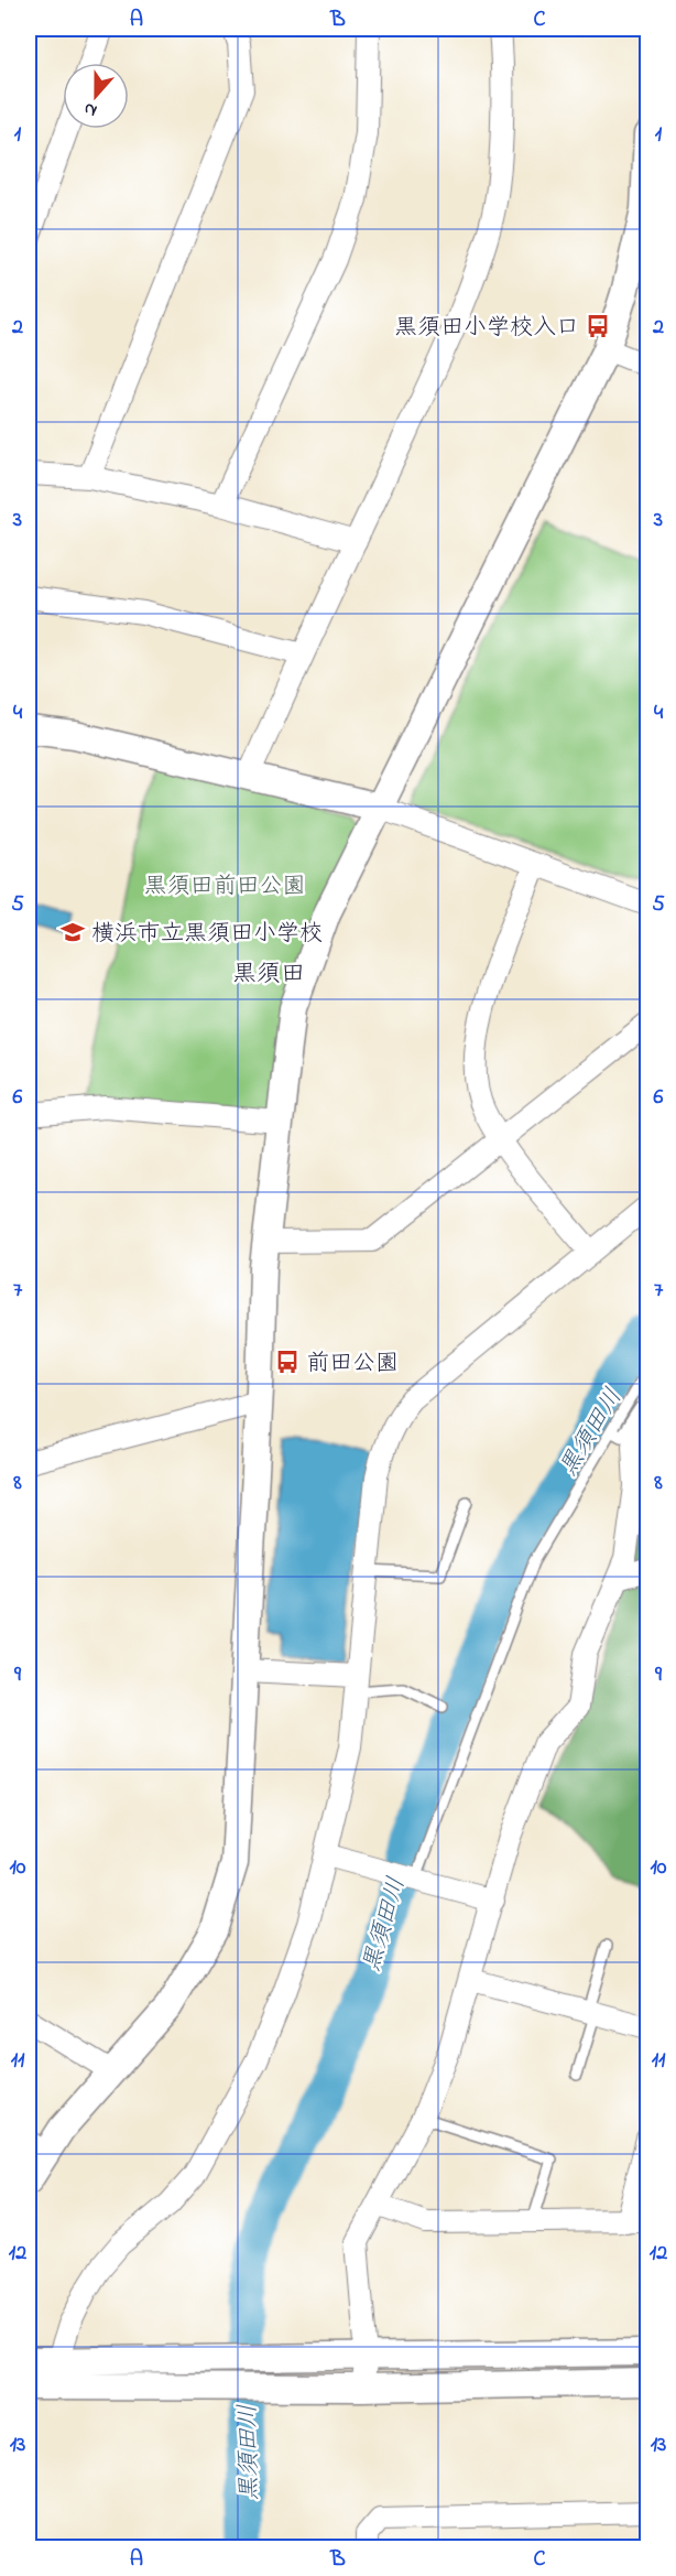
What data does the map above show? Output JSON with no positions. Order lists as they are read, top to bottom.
{
  "districts": ["黒須田"],
  "water": ["黒須田川"],
  "parks": ["黒須田前田公園"],
  "places": {
    "bus stop": ["黒須田小学校入口", "前田公園"],
    "school or university": ["横浜市立黒須田小学校"]
  },
  "north": "bottom",
  "grid": {
    "columns": ["A", "B", "C"],
    "rows": [
      "1",
      "2",
      "3",
      "4",
      "5",
      "6",
      "7",
      "8",
      "9",
      "10",
      "11",
      "12",
      "13"
    ]
  }
}
